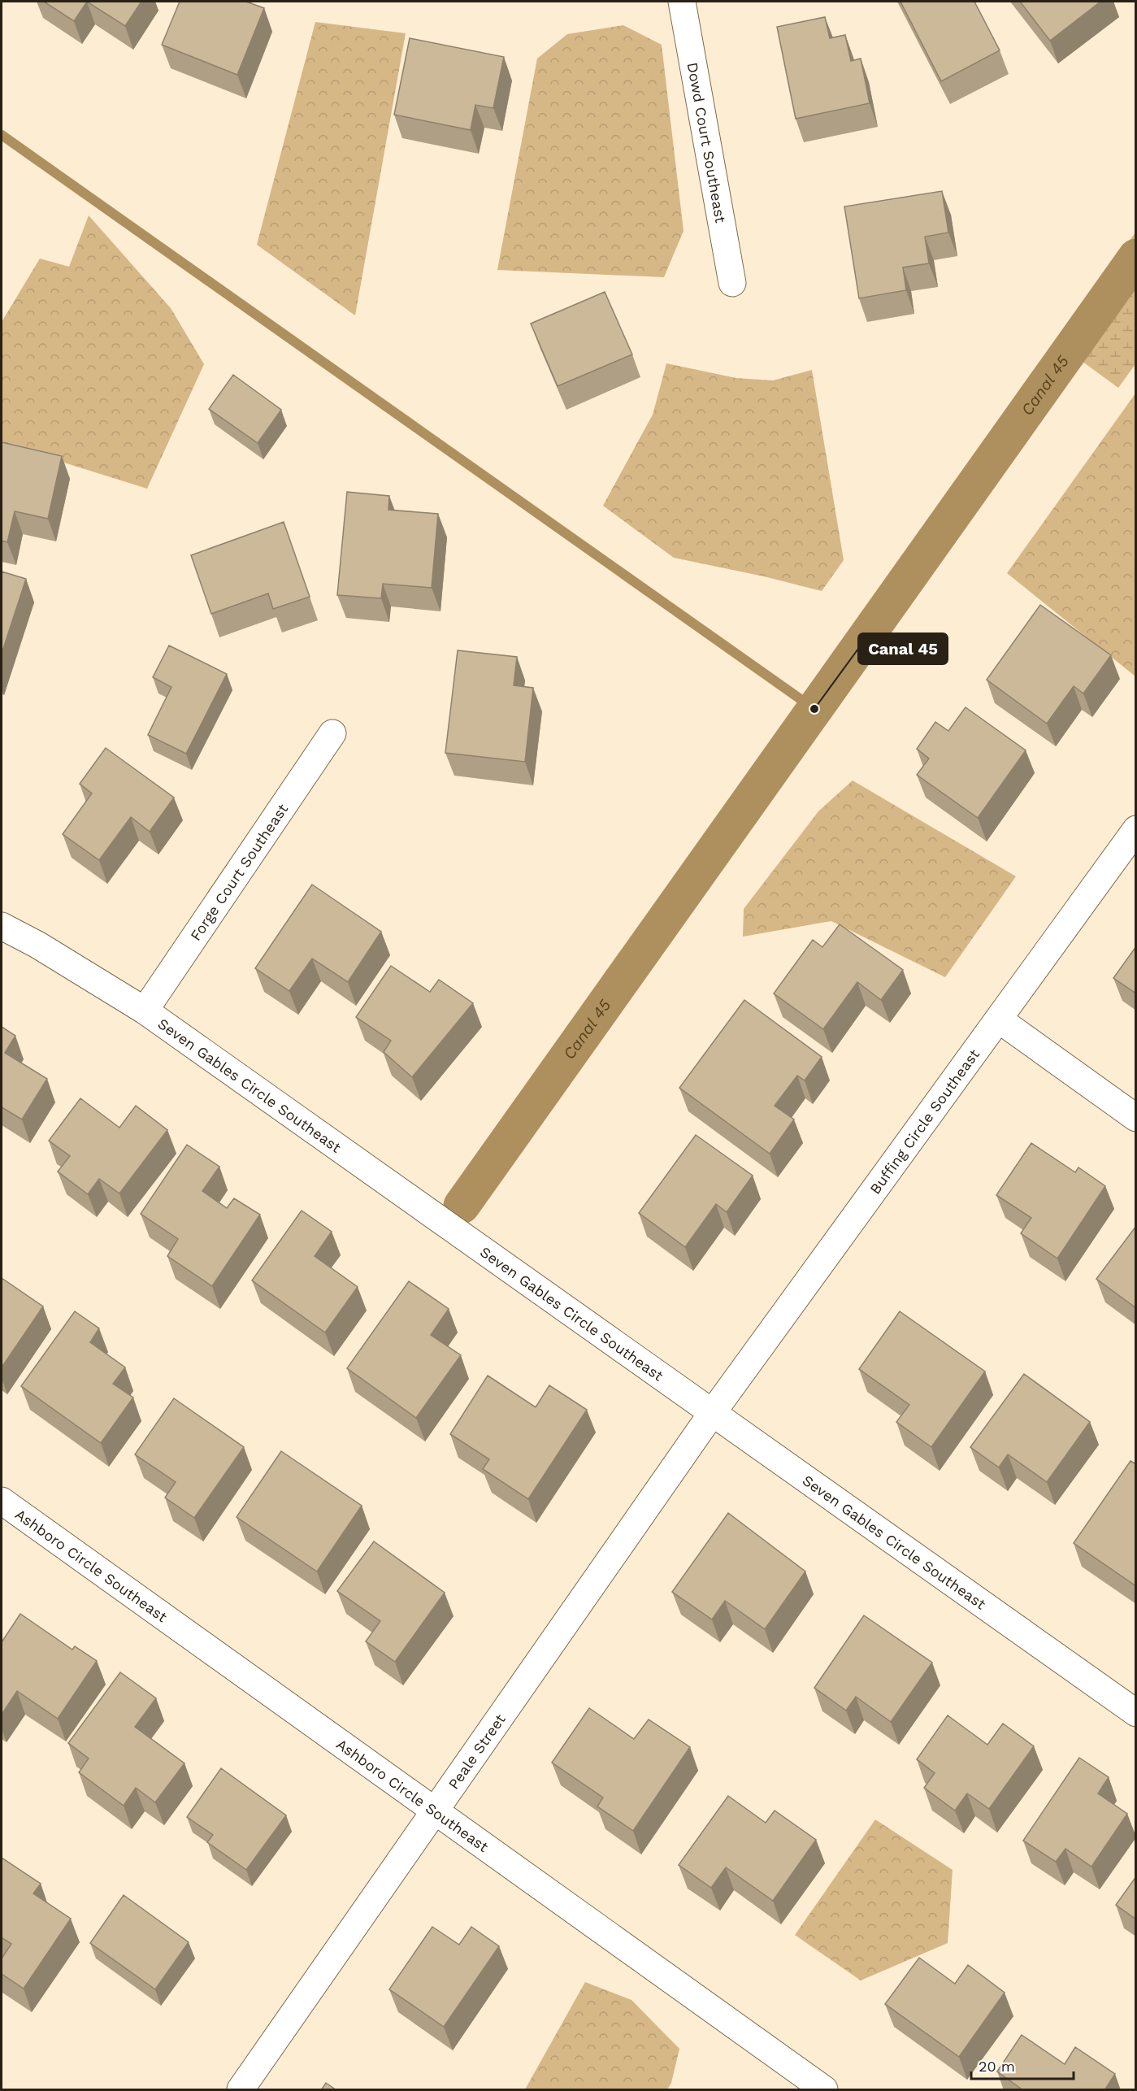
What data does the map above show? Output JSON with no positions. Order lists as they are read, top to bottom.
{
  "streets": {
    "street": [
      "Dowd Court Southeast",
      "Forge Court Southeast",
      "Seven Gables Circle Southeast",
      "Buffing Circle Southeast",
      "Ashboro Circle Southeast",
      "Peale Street"
    ]
  },
  "crossings": [
    ["Forge Court Southeast", "Seven Gables Circle Southeast"],
    ["Seven Gables Circle Southeast", "Buffing Circle Southeast"],
    ["Seven Gables Circle Southeast", "Peale Street"],
    ["Buffing Circle Southeast", "Peale Street"],
    ["Ashboro Circle Southeast", "Peale Street"]
  ],
  "water": ["Canal 45"],
  "places": ["Canal 45"],
  "scale_bar": "20 m"
}
